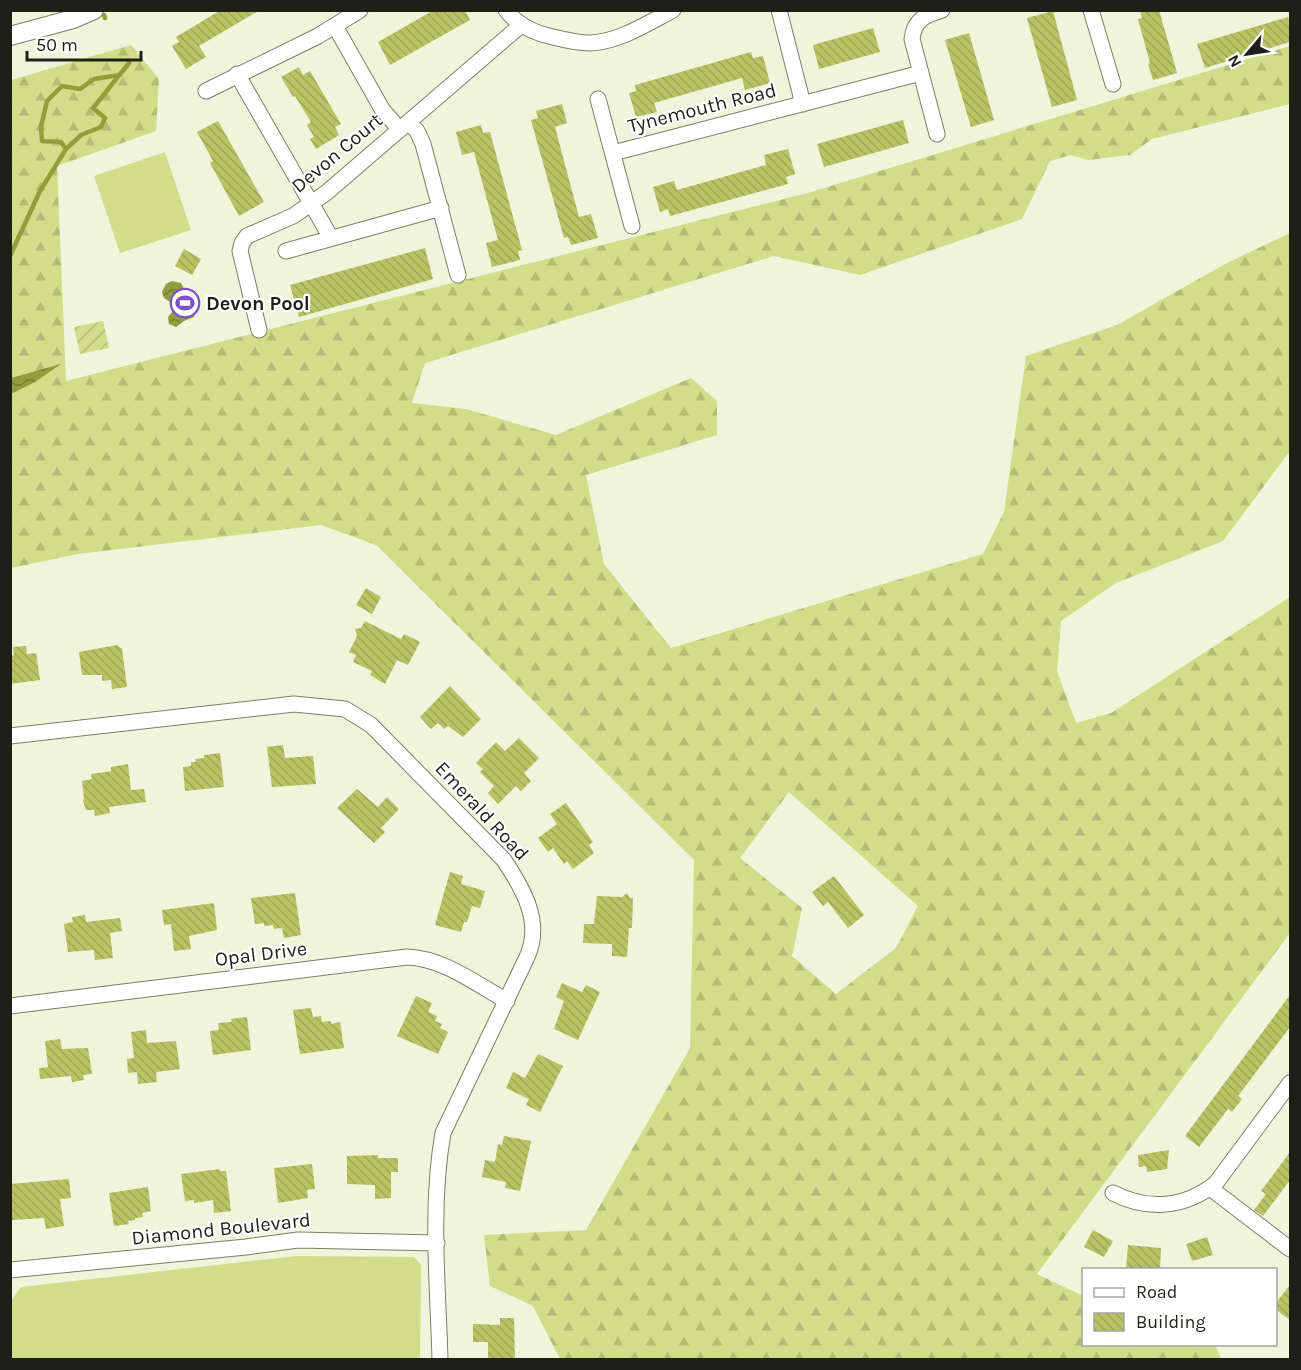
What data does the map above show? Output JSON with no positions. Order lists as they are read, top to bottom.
{
  "streets": {
    "street": [
      "Tynemouth Road",
      "Devon Court",
      "Emerald Road",
      "Opal Drive",
      "Diamond Boulevard"
    ]
  },
  "crossings": [
    ["Emerald Road", "Opal Drive"],
    ["Emerald Road", "Diamond Boulevard"]
  ],
  "places": {
    "sports": ["Devon Pool"]
  },
  "legend": ["Road", "Building"],
  "scale_bar": "50 m",
  "north": "bottom left"
}
